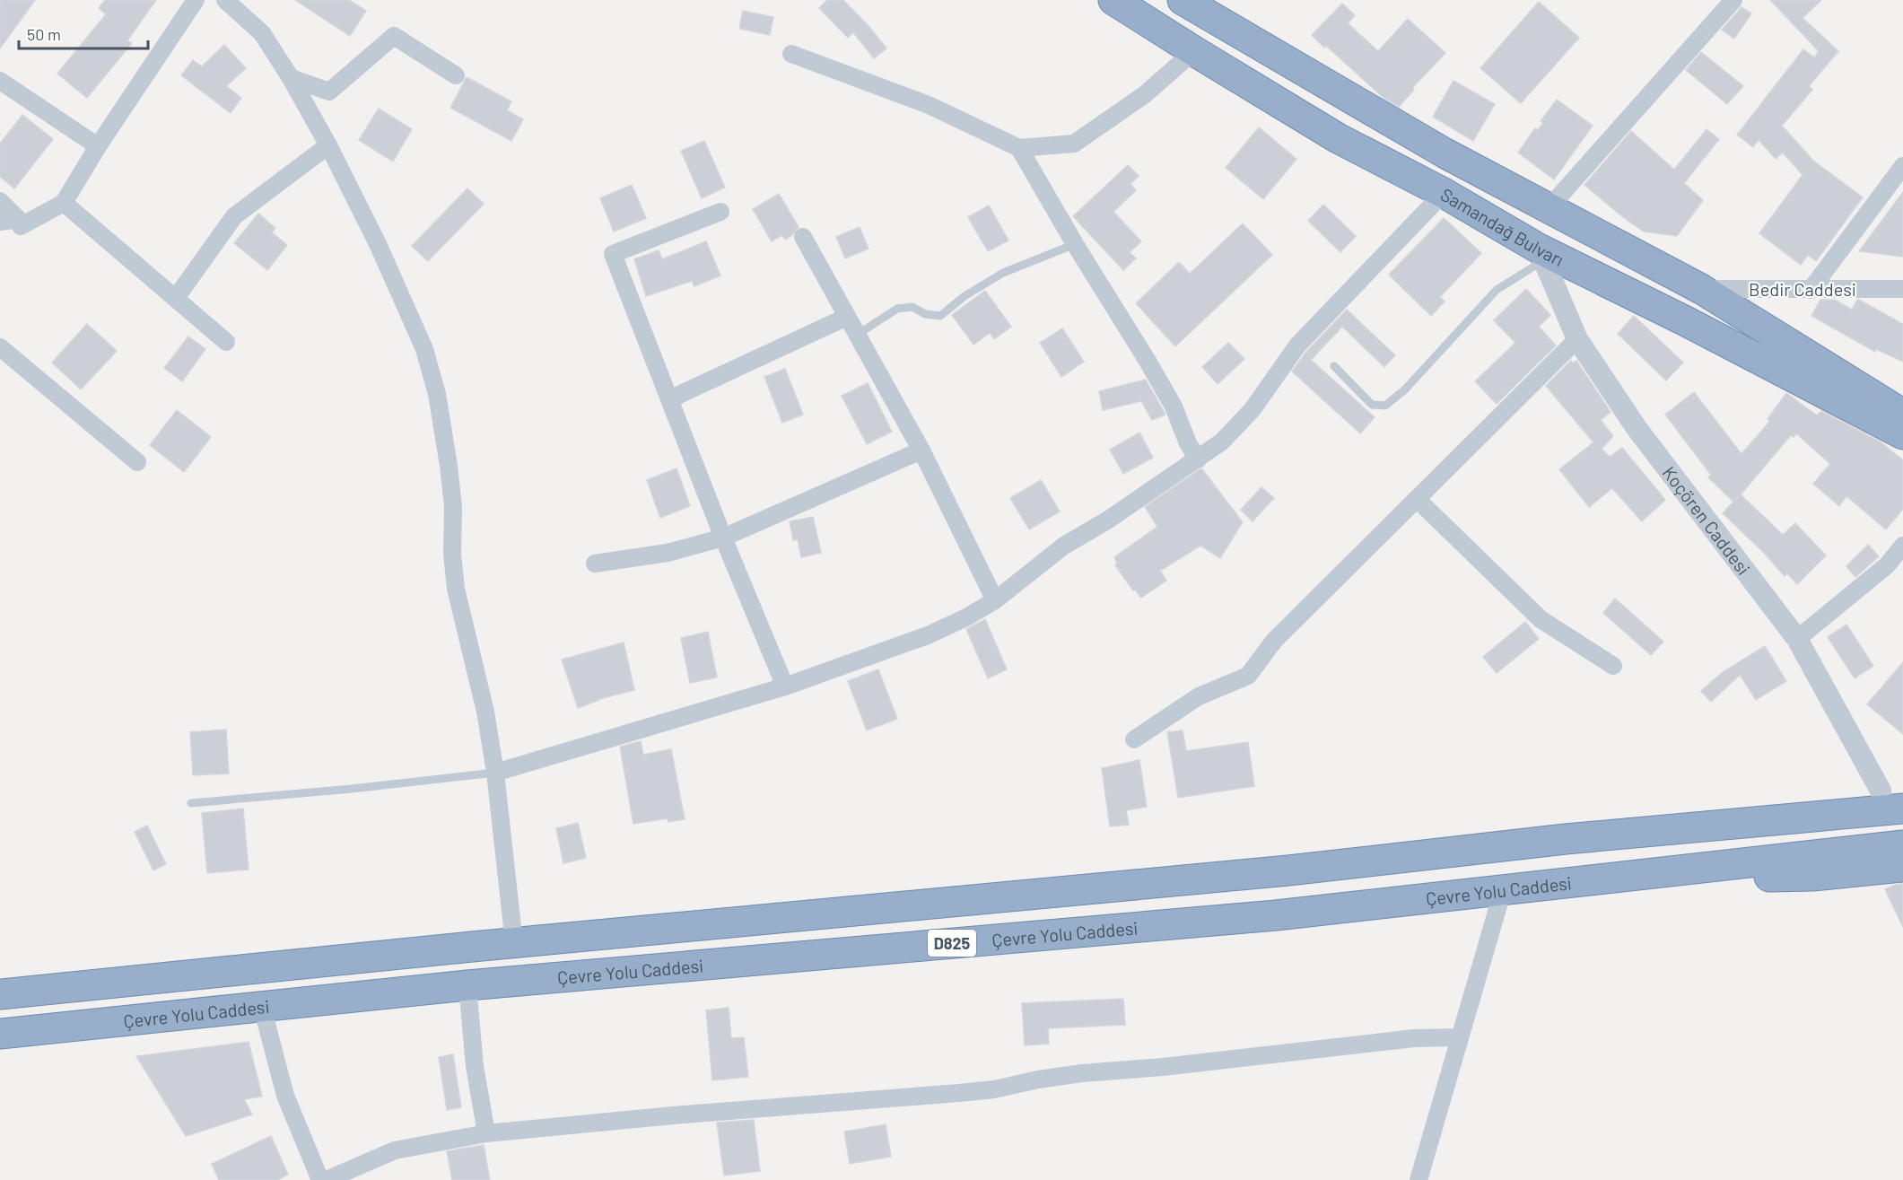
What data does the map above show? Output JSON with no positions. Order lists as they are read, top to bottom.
{
  "streets": {
    "highway": ["Samandağ Bulvarı", "Çevre Yolu Caddesi", "D825"],
    "street": ["Bedir Caddesi", "Koçören Caddesi"]
  },
  "crossings": [
    ["Samandağ Bulvarı", "Bedir Caddesi"],
    ["Samandağ Bulvarı", "Koçören Caddesi"],
    ["Koçören Caddesi", "D825"]
  ],
  "scale_bar": "50 m"
}
